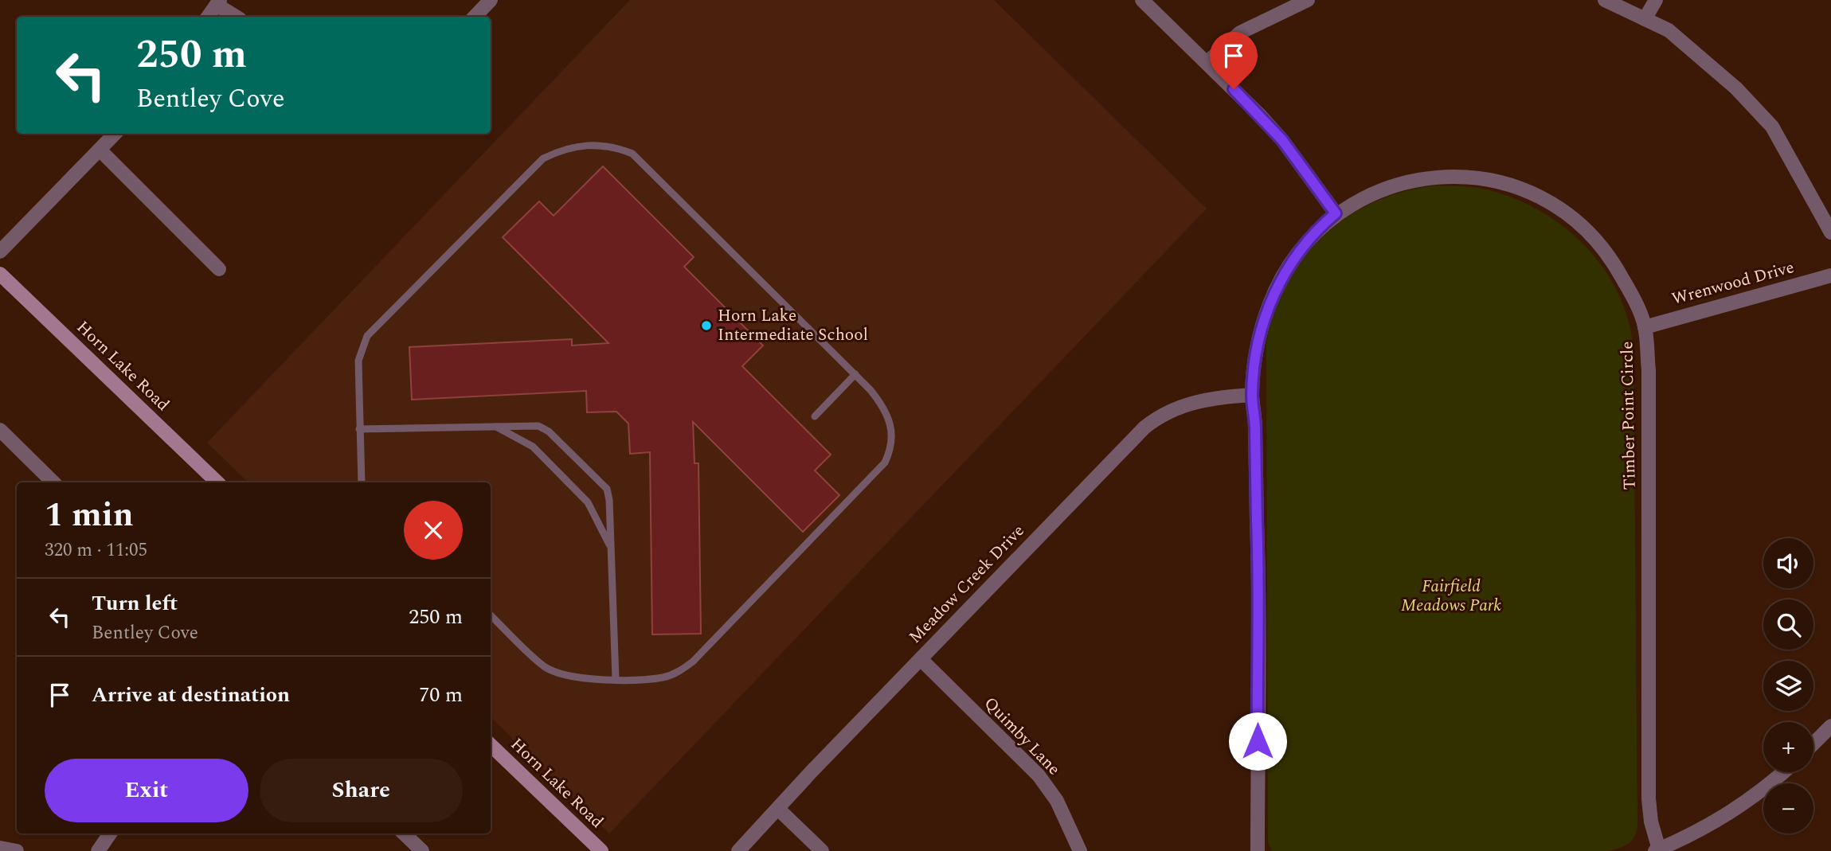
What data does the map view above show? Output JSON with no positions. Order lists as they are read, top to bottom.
{
  "streets": {
    "main road": ["Horn Lake Road"],
    "street": [
      "Wrenwood Drive",
      "Timber Point Circle",
      "Meadow Creek Drive",
      "Quimby Lane"
    ]
  },
  "crossings": [
    ["Wrenwood Drive", "Timber Point Circle"],
    ["Timber Point Circle", "Meadow Creek Drive"],
    ["Meadow Creek Drive", "Quimby Lane"]
  ],
  "parks": ["Fairfield Meadows Park"],
  "places": ["Horn Lake Intermediate School"],
  "page": {
    "turn": ["250 m", "Bentley Cove"],
    "heading": ["1 min", "320 m · 11:05"],
    "map_buttons": ["+", "−"],
    "list": [
      {
        "name": "Turn left",
        "note": "Bentley Cove",
        "value": "250 m"
      },
      {
        "name": "Arrive at destination",
        "value": "70 m"
      }
    ],
    "buttons": ["Exit", "Share"]
  }
}
